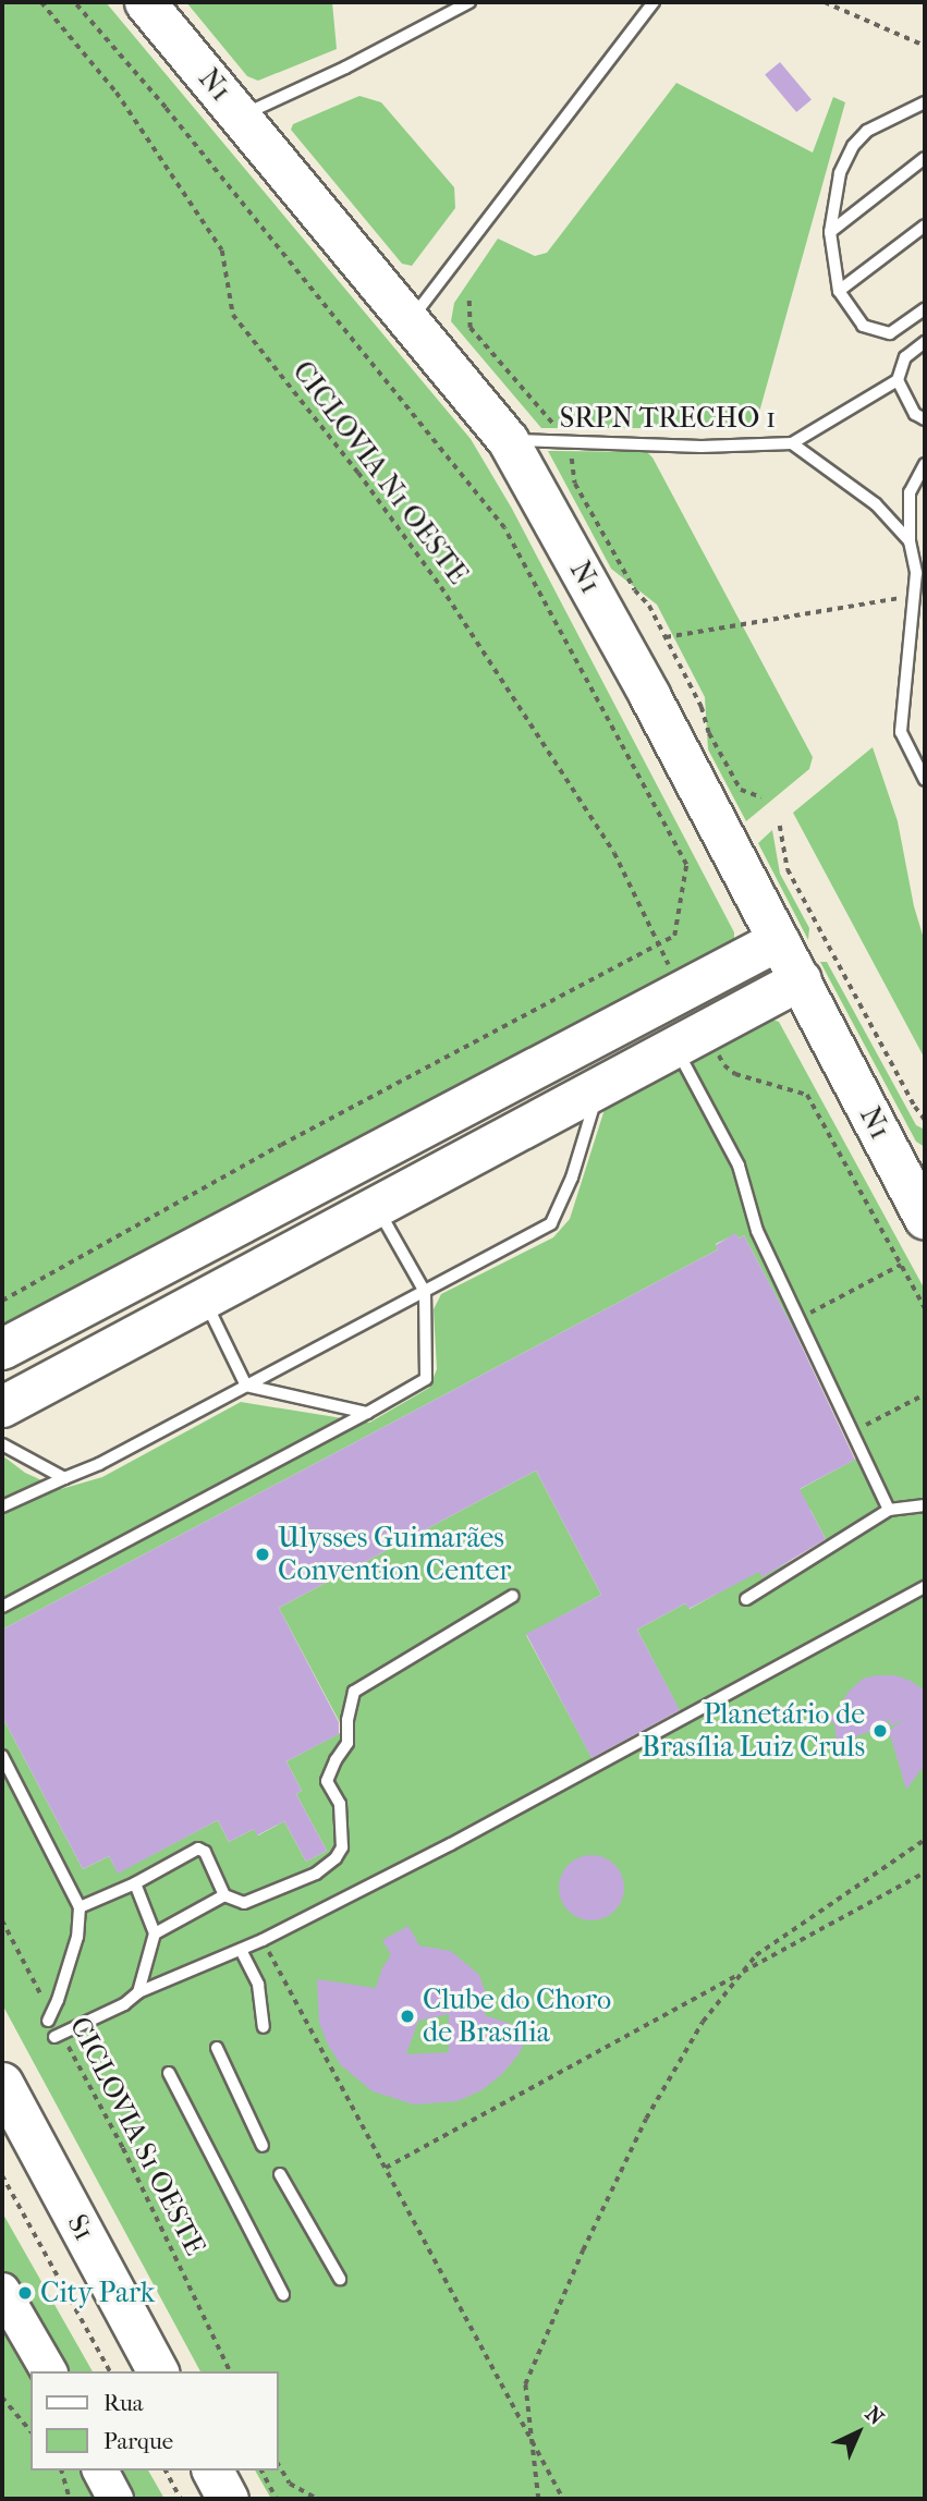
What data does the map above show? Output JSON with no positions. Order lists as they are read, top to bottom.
{
  "streets": {
    "highway": ["N1", "S1"],
    "lane": ["SRPN TRECHO 1"],
    "path": ["CICLOVIA N1 OESTE", "CICLOVIA S1 OESTE"]
  },
  "crossings": [
    ["N1", "SRPN TRECHO 1"]
  ],
  "places": [
    "Ulysses Guimarães Convention Center",
    "Planetário de Brasília Luiz Cruls",
    "Clube do Choro de Brasília",
    "City Park"
  ],
  "legend": ["Rua", "Parque"],
  "north": "top right"
}
